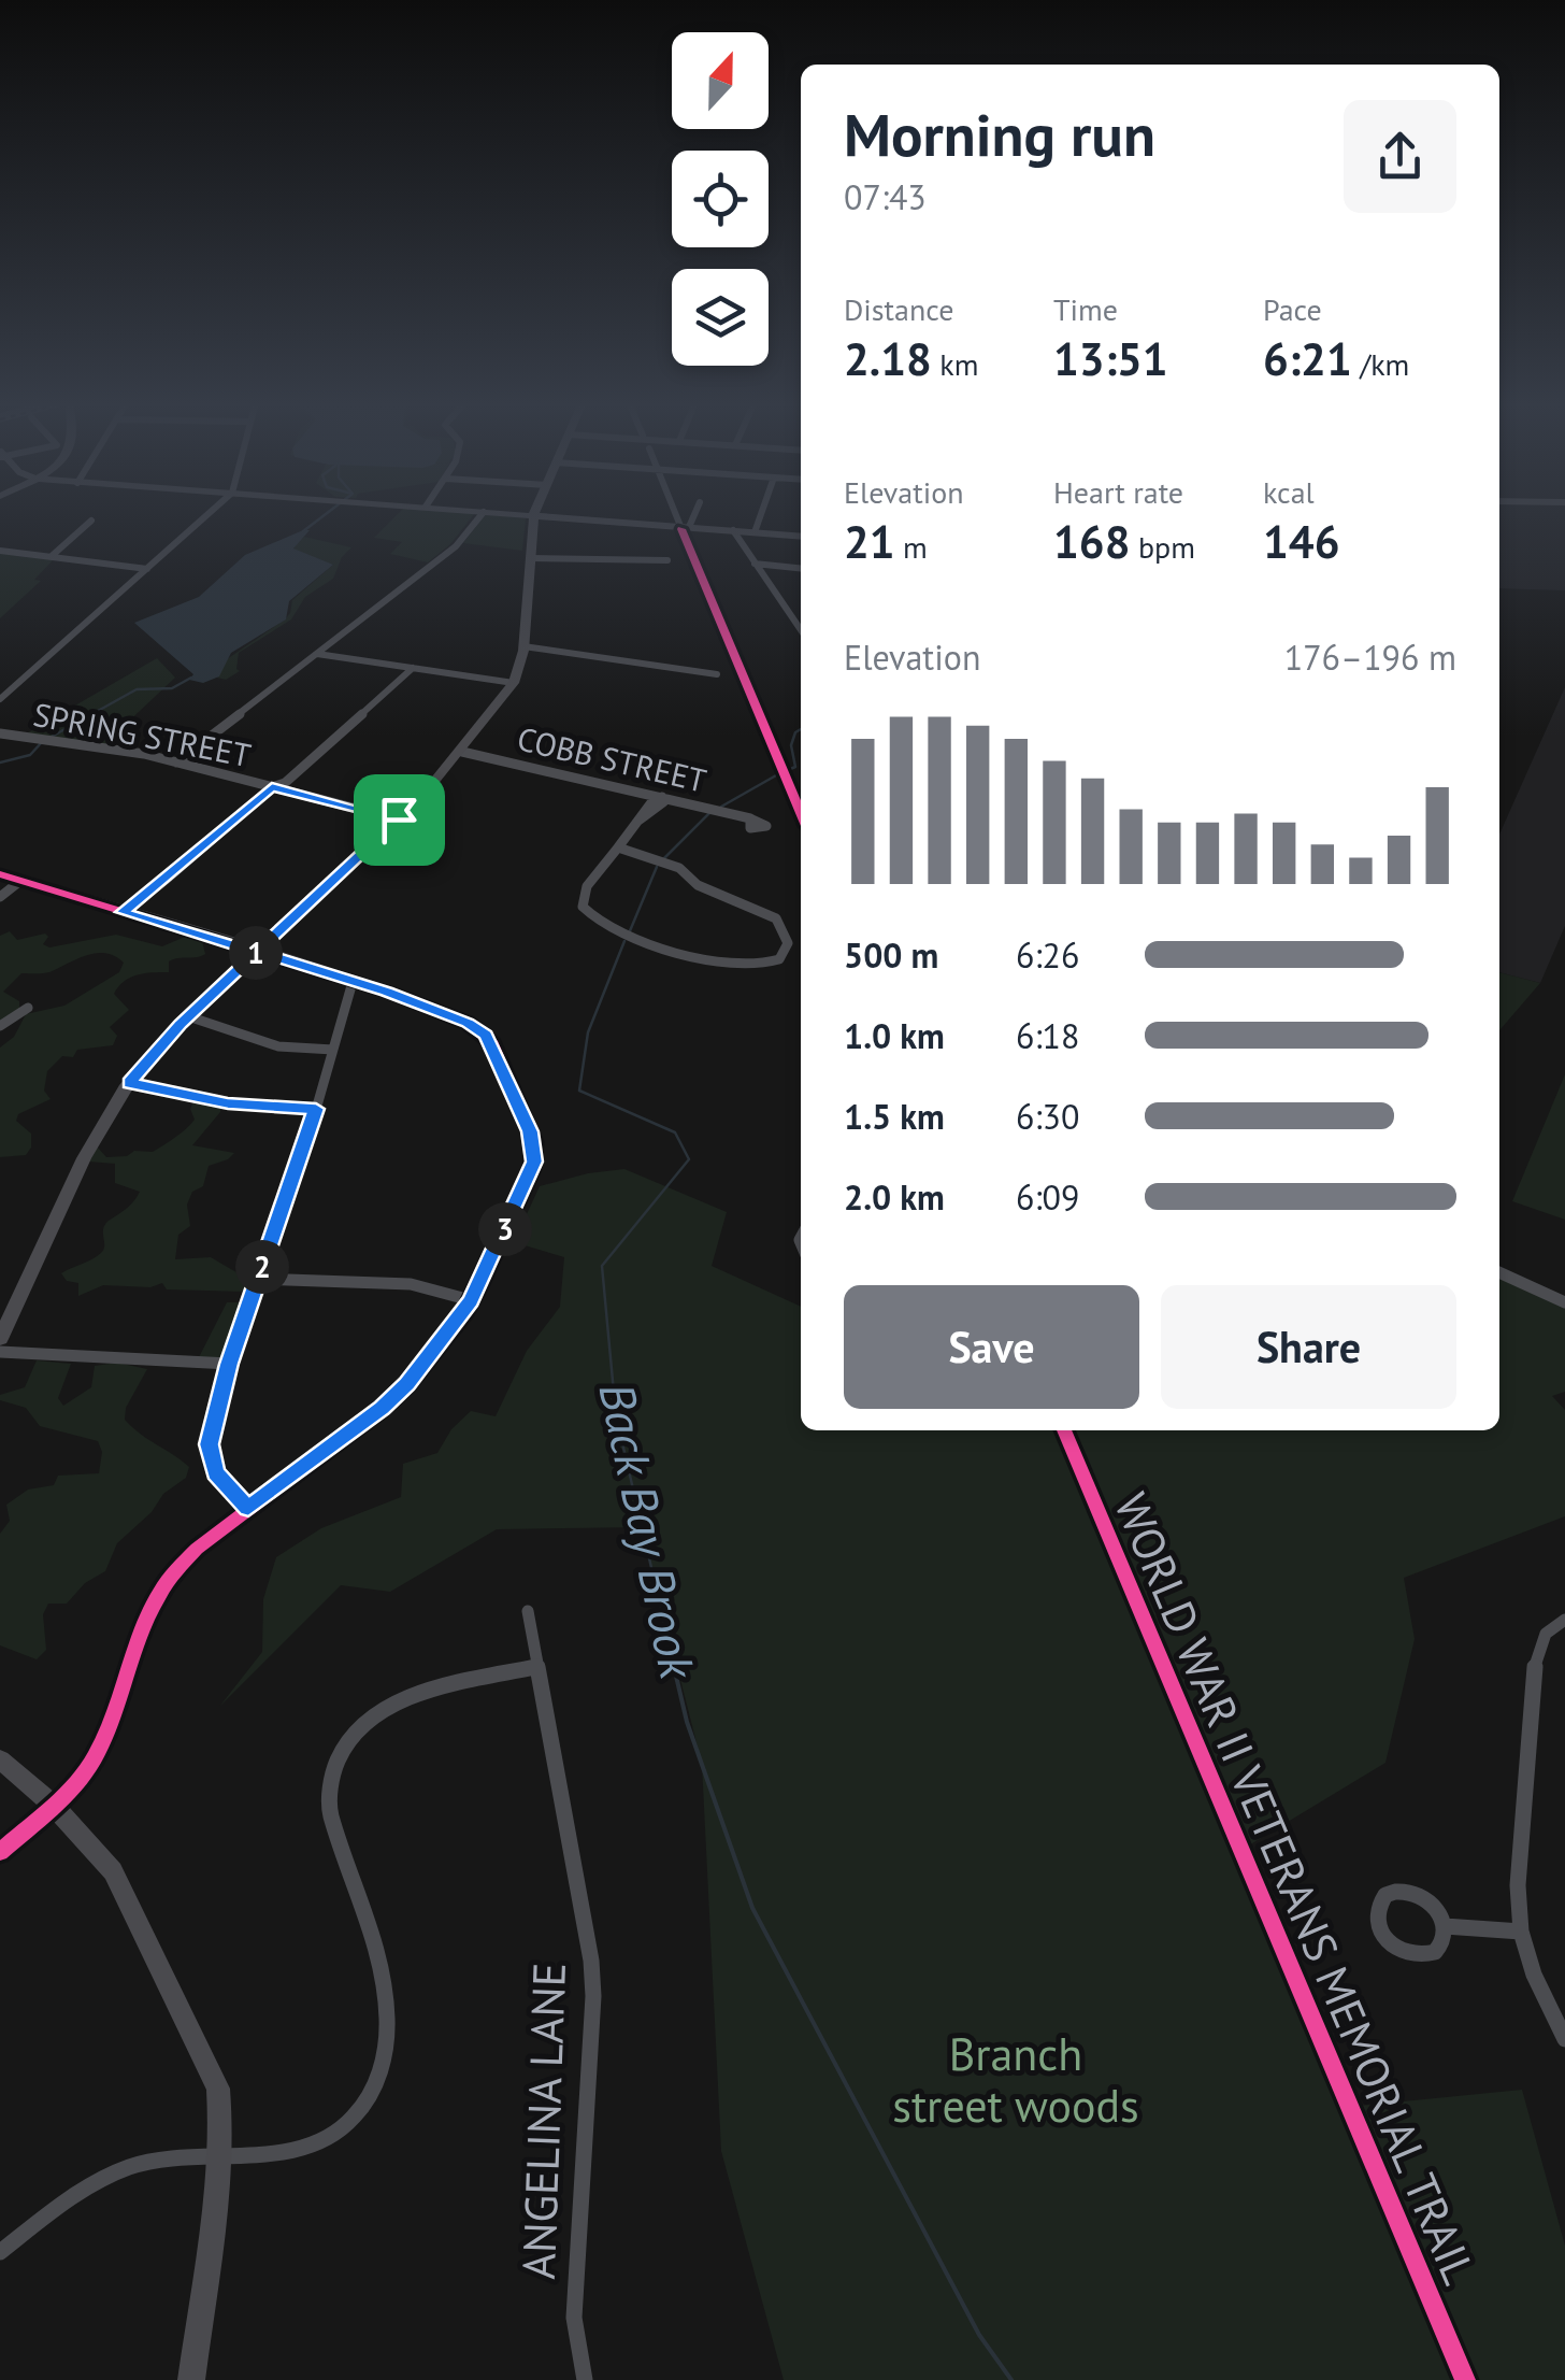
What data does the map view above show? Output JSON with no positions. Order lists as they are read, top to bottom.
{
  "streets": {
    "street": ["SPRING STREET", "COBB STREET", "ANGELINA LANE"],
    "cycle path": ["WORLD WAR II VETERANS MEMORIAL TRAIL"]
  },
  "water": ["Back Bay Brook"],
  "parks": ["Branch street woods"],
  "north": "top",
  "page": {
    "heading": ["Morning run", "07:43"],
    "stats": [
      ["Distance", "2.18 km"],
      ["Time", "13:51"],
      ["Pace", "6:21 /km"],
      ["Elevation", "21 m"],
      ["Heart rate", "168 bpm"],
      ["kcal", "146"]
    ],
    "chart": ["Elevation", "176–196 m"],
    "list": [
      {
        "name": "500 m",
        "note": "6:26"
      },
      {
        "name": "1.0 km",
        "note": "6:18"
      },
      {
        "name": "1.5 km",
        "note": "6:30"
      },
      {
        "name": "2.0 km",
        "note": "6:09"
      }
    ],
    "pins": ["1", "3", "2"],
    "buttons": ["Save", "Share"]
  }
}
